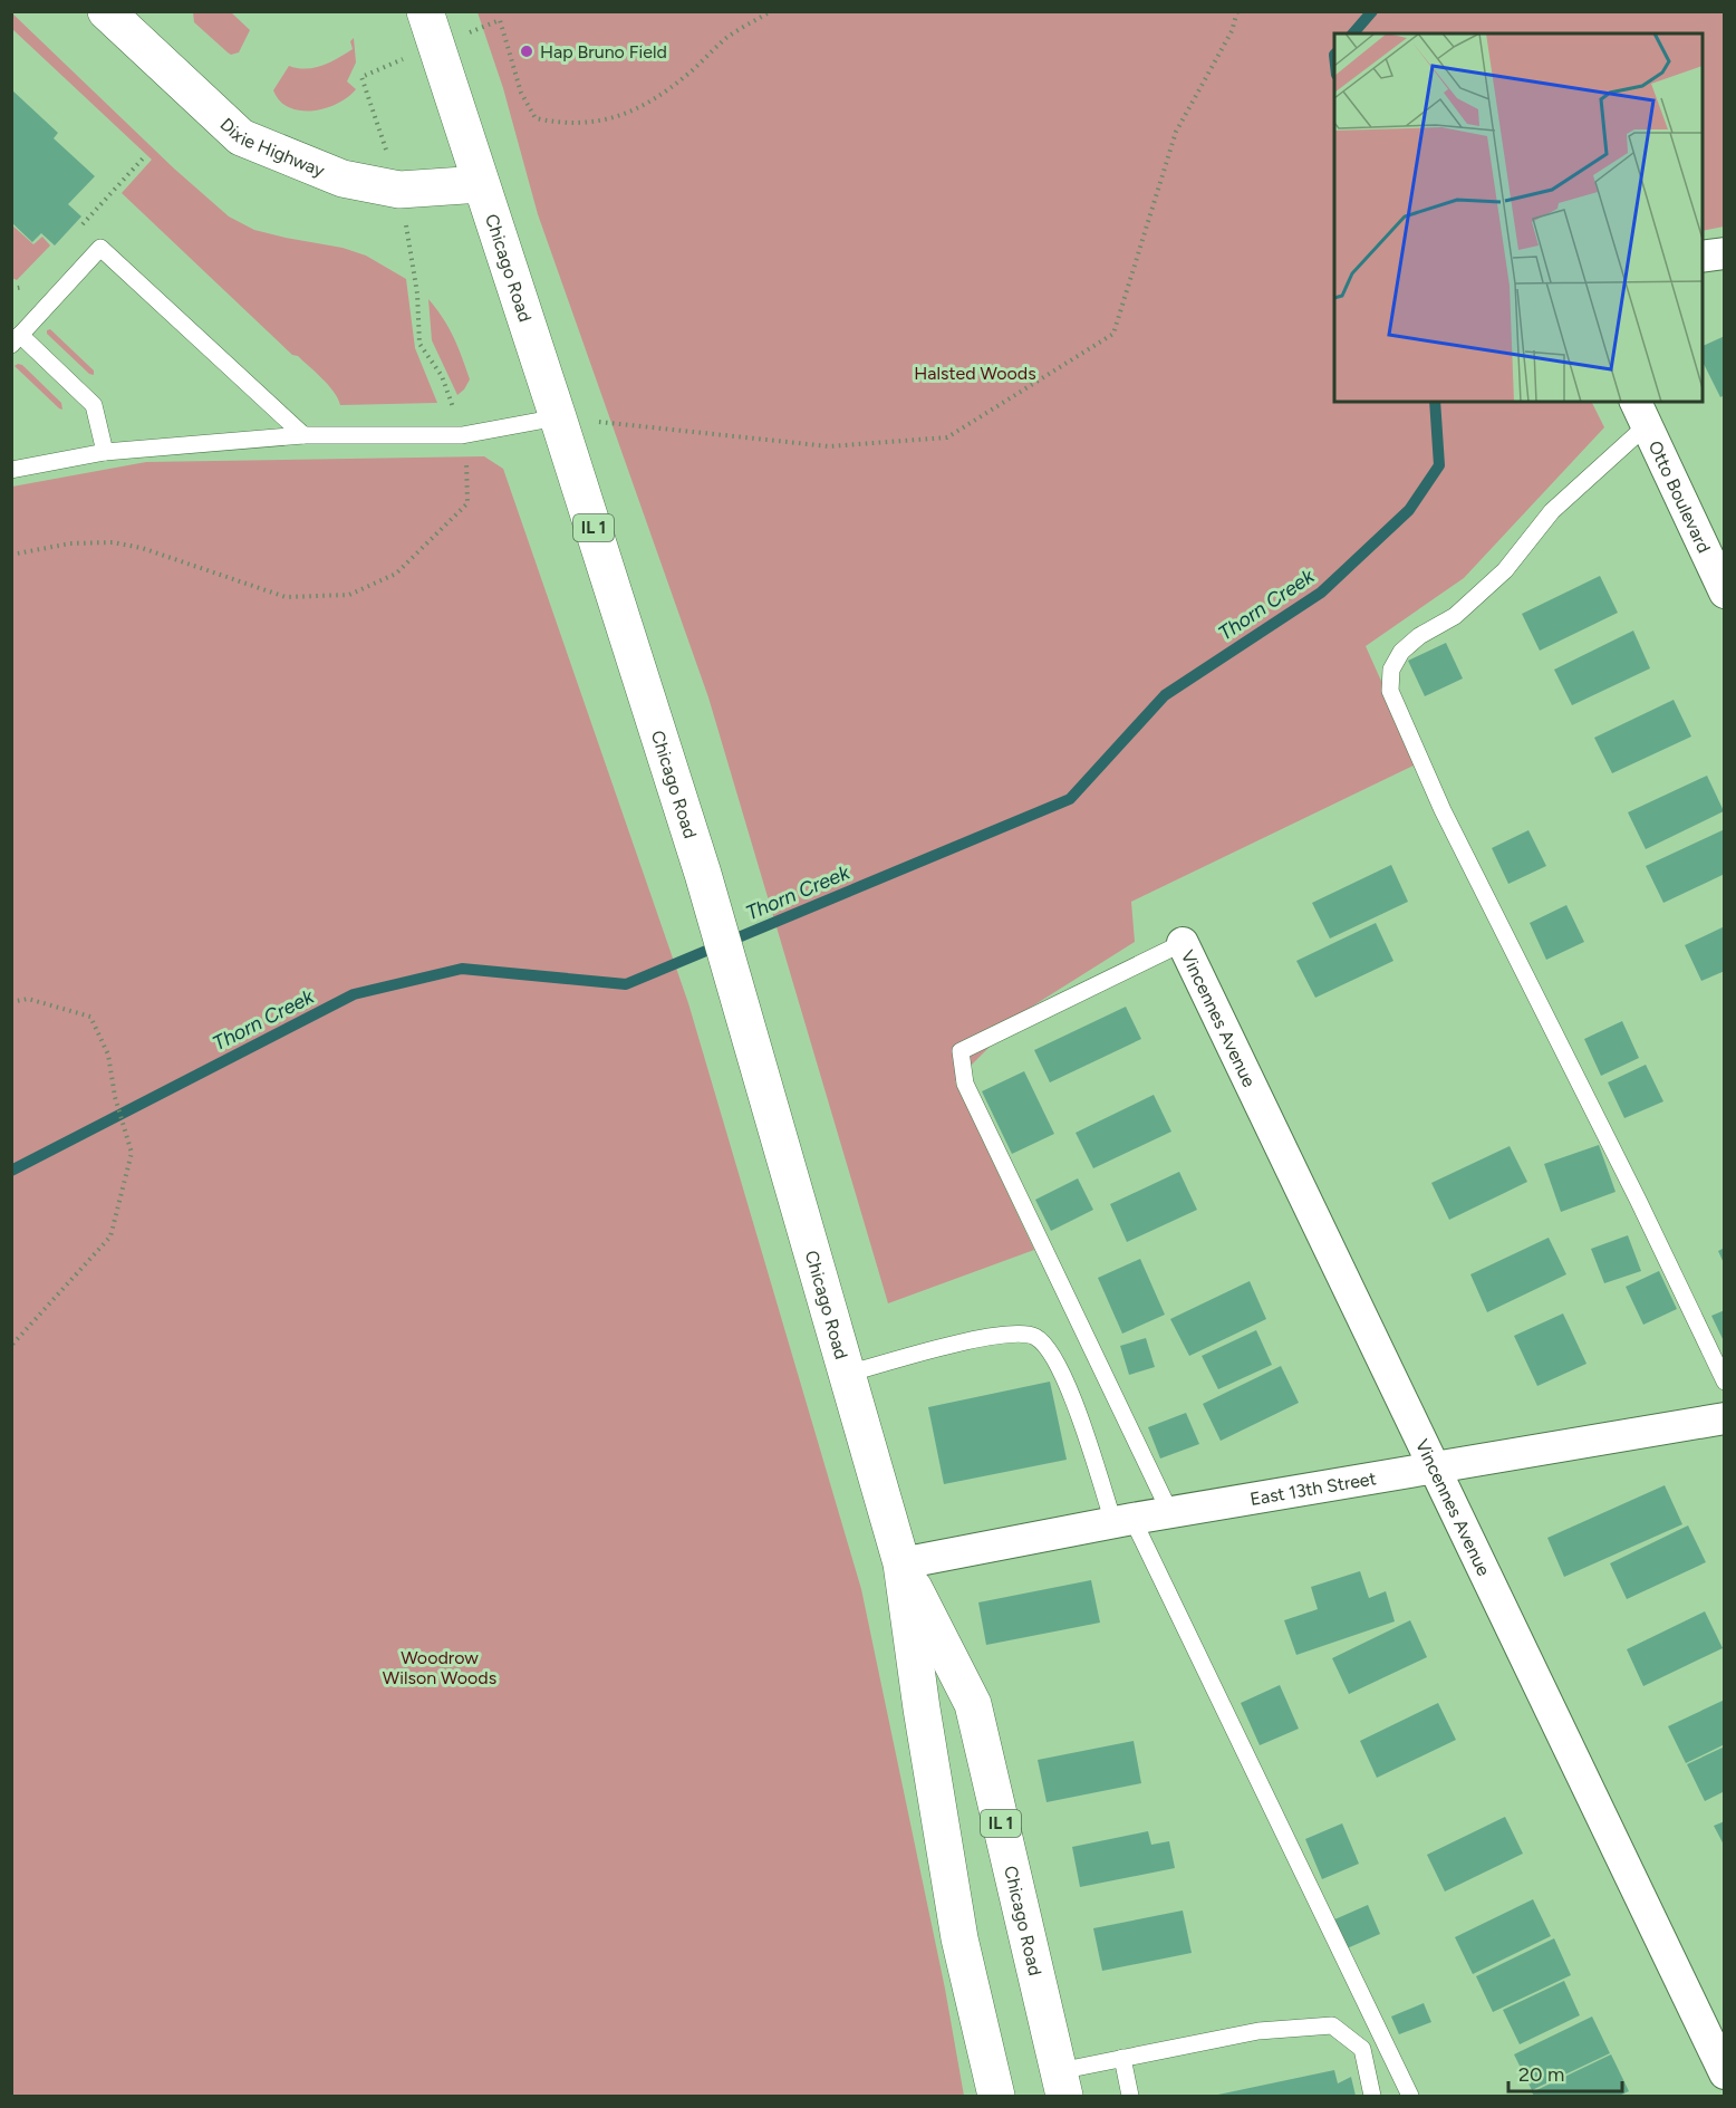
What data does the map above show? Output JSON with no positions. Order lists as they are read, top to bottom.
{
  "streets": {
    "main road": ["Dixie Highway", "Chicago Road", "IL 1"],
    "street": ["Otto Boulevard", "Vincennes Avenue", "East 13th Street"]
  },
  "crossings": [
    ["Dixie Highway", "Chicago Road"],
    ["Chicago Road", "East 13th Street"],
    ["Vincennes Avenue", "East 13th Street"]
  ],
  "water": ["Thorn Creek"],
  "parks": ["Halsted Woods", "Woodrow Wilson Woods"],
  "places": ["Hap Bruno Field"],
  "scale_bar": "20 m"
}
